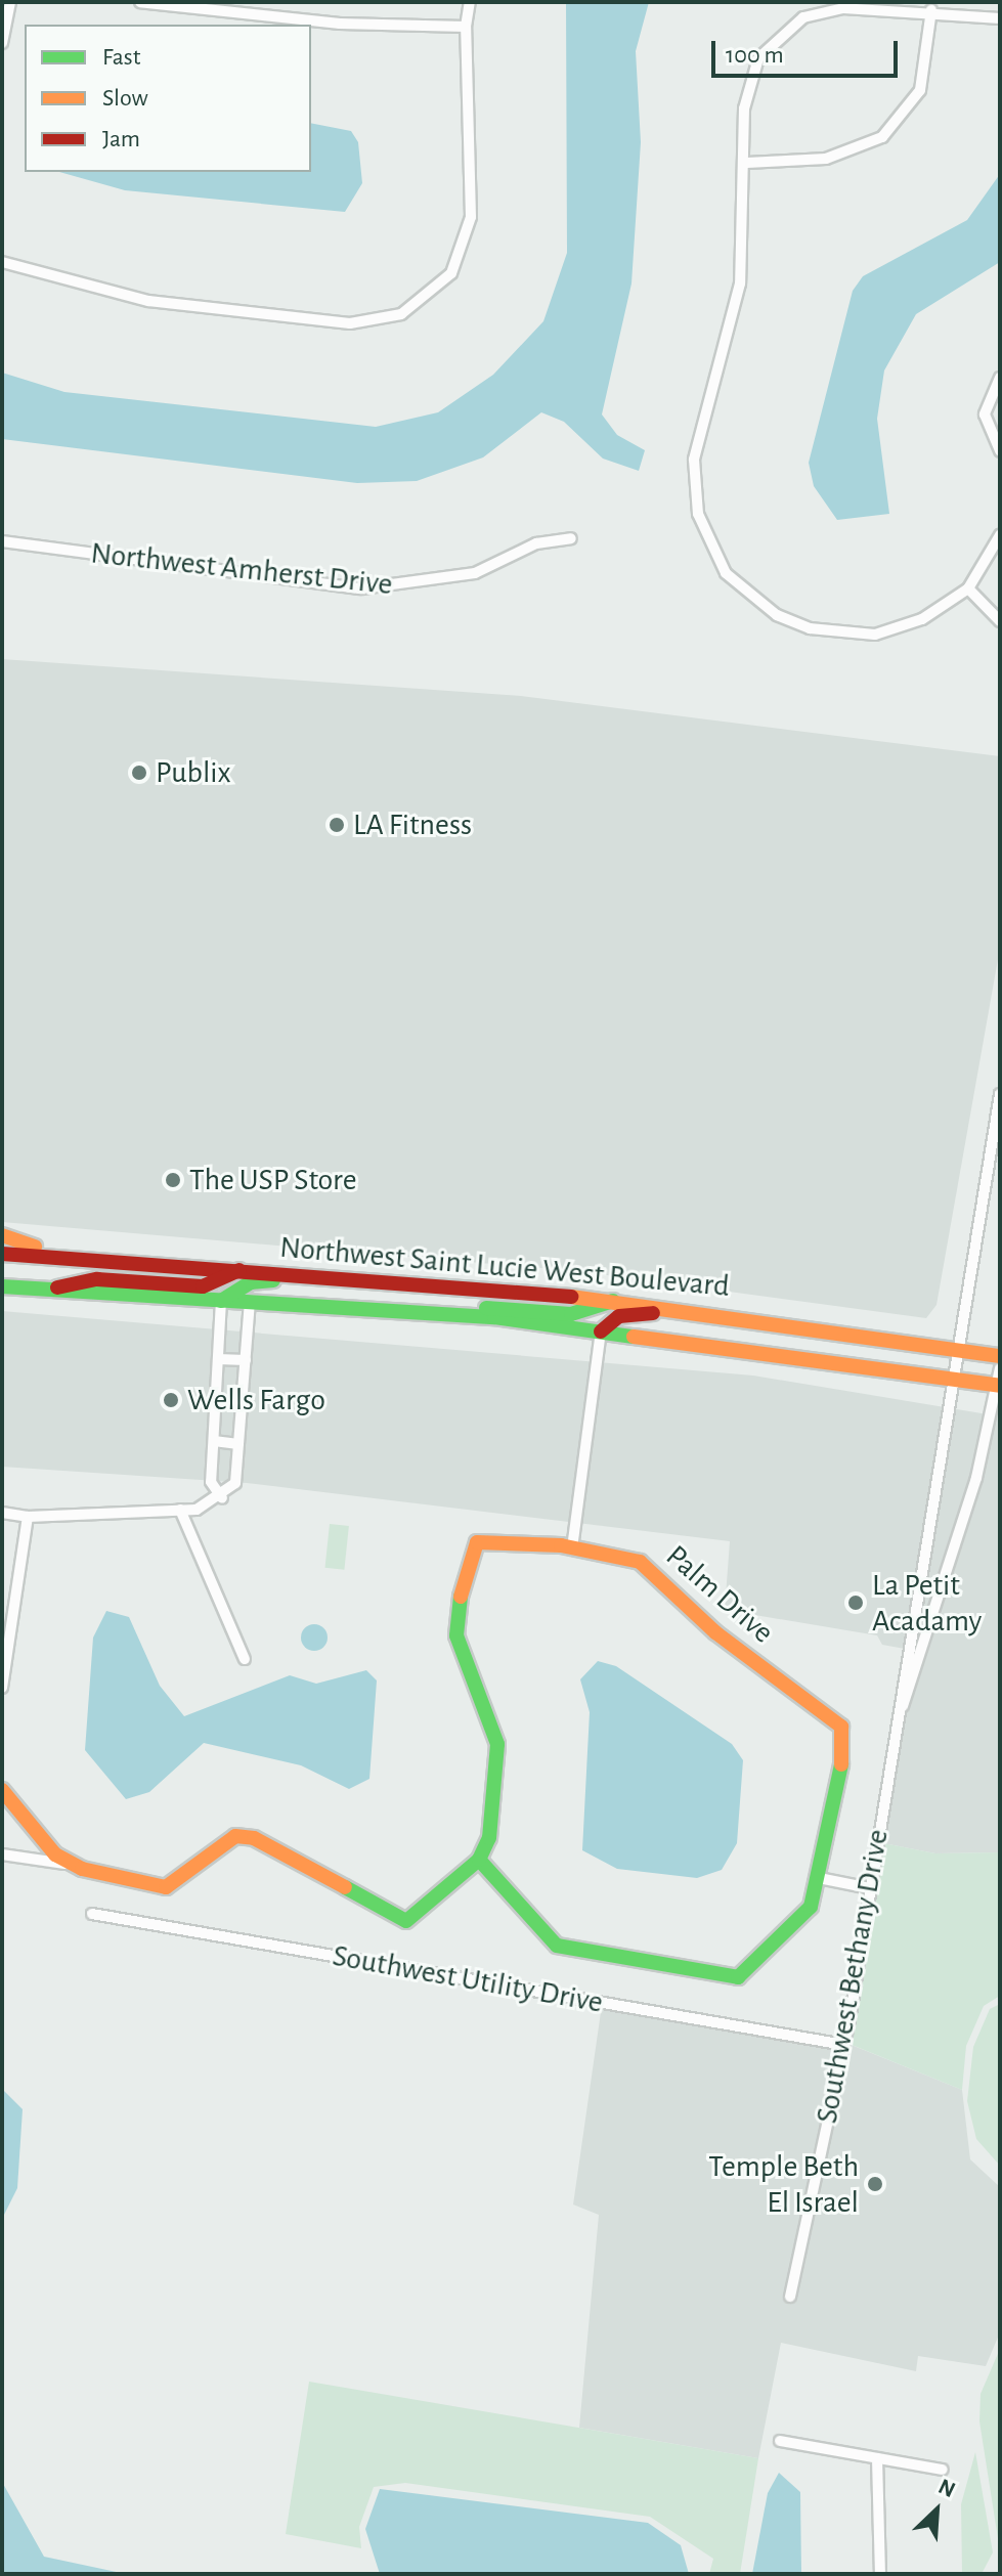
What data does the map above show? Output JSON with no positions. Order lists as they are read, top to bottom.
{
  "streets": {
    "main road": ["Northwest Saint Lucie West Boulevard", "Palm Drive"],
    "street": ["Northwest Amherst Drive", "Southwest Bethany Drive", "Southwest Utility Drive"]
  },
  "crossings": [
    ["Northwest Saint Lucie West Boulevard", "Southwest Bethany Drive"],
    ["Southwest Bethany Drive", "Southwest Utility Drive"]
  ],
  "places": [
    "Publix",
    "LA Fitness",
    "The USP Store",
    "Wells Fargo",
    "La Petit Acadamy",
    "Temple Beth El Israel"
  ],
  "legend": ["Fast", "Slow", "Jam"],
  "scale_bar": "100 m",
  "north": "top right"
}
